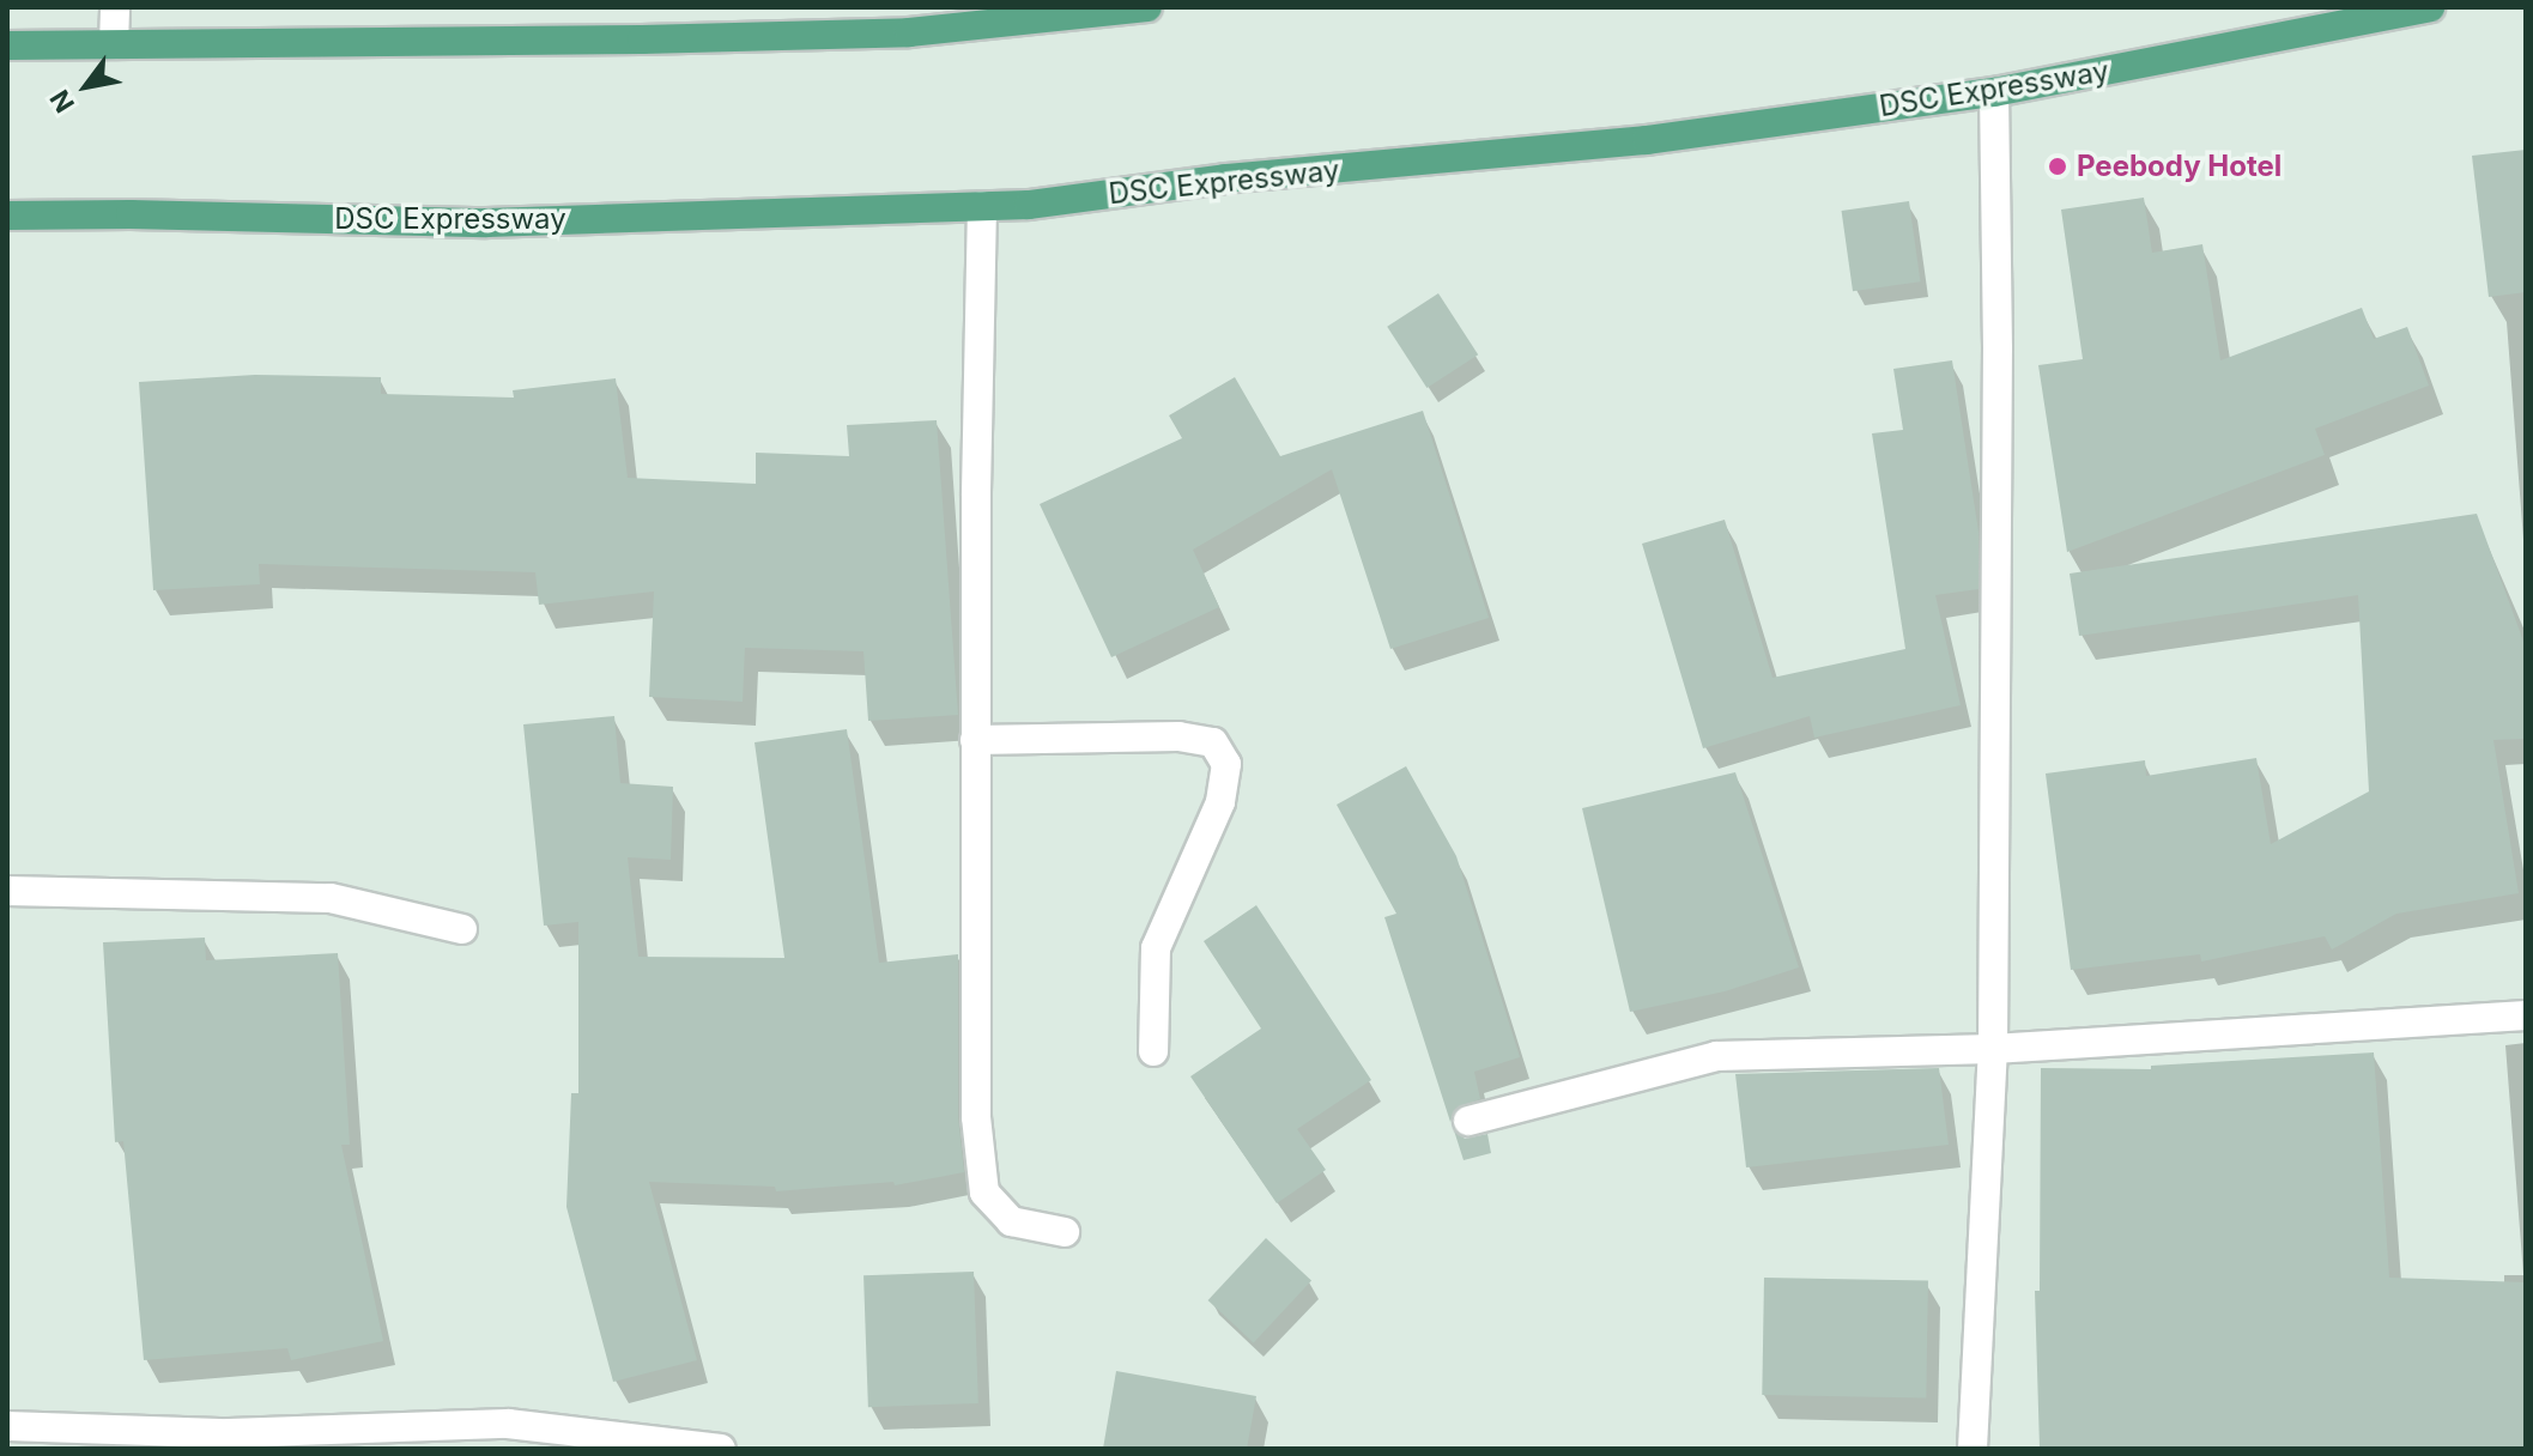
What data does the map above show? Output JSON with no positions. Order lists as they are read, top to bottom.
{
  "streets": {
    "main road": ["DSC Expressway"]
  },
  "places": ["Peebody Hotel"],
  "north": "bottom left"
}
